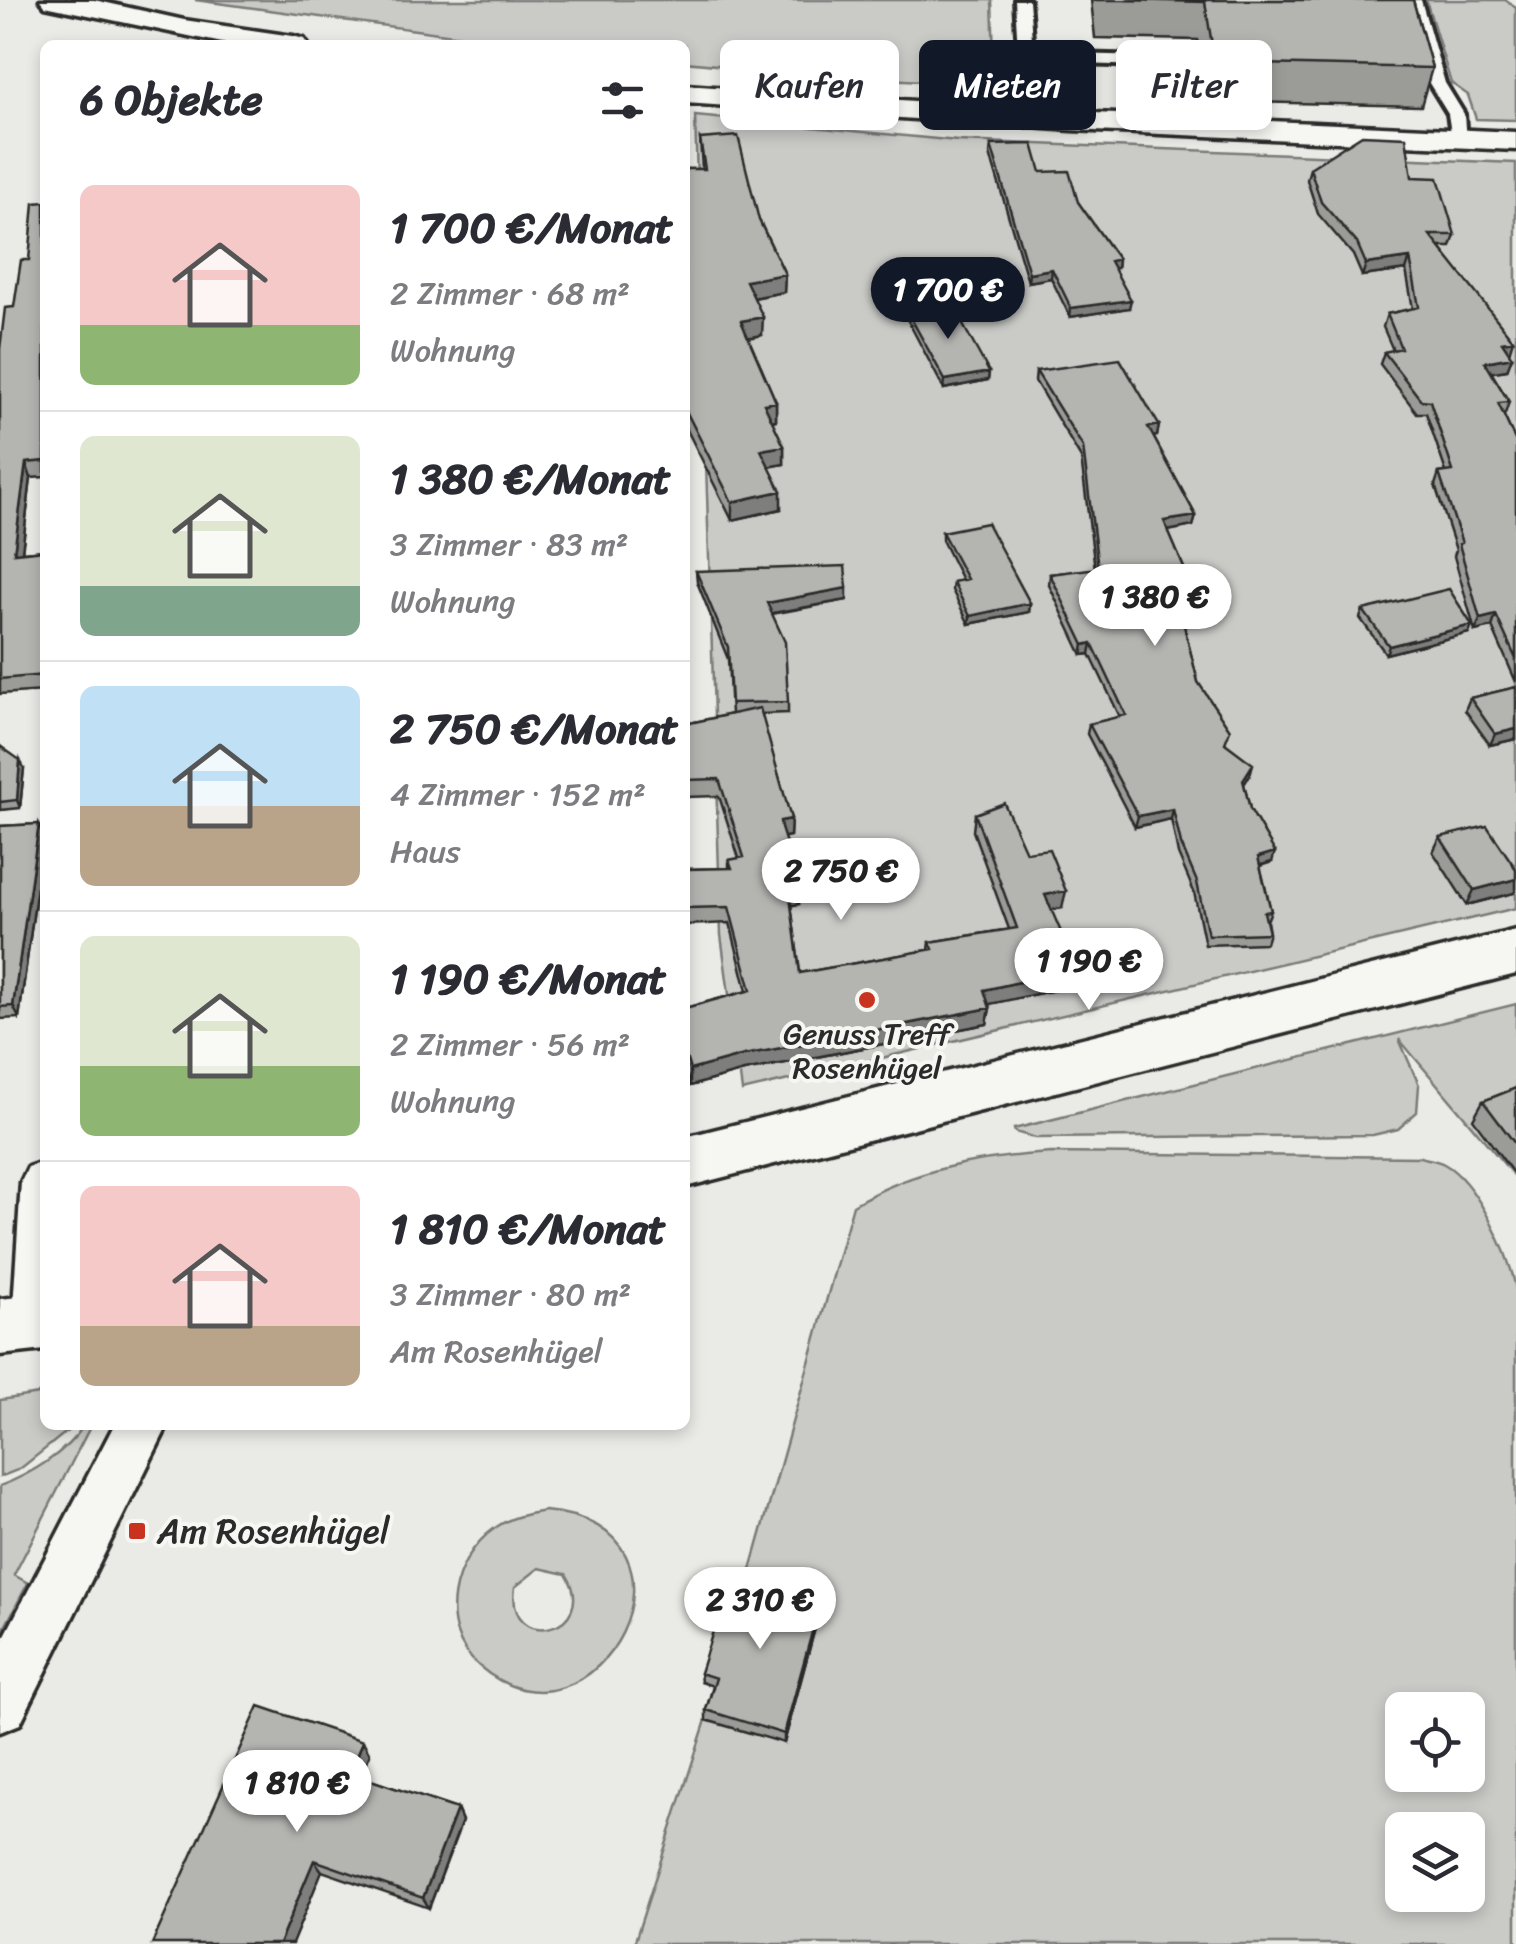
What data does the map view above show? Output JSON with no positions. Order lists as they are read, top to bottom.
{
  "places": {
    "other": ["Genuss Treff Rosenhügel"],
    "transit": ["Am Rosenhügel"]
  },
  "page": {
    "chip": ["Kaufen", "Mieten", "Filter"],
    "heading": "6 Objekte",
    "list": [
      {
        "name": "1 700 €/Monat",
        "note": "2 Zimmer · 68 m² · Wohnung"
      },
      {
        "name": "1 380 €/Monat",
        "note": "3 Zimmer · 83 m² · Wohnung"
      },
      {
        "name": "2 750 €/Monat",
        "note": "4 Zimmer · 152 m² · Haus"
      },
      {
        "name": "1 190 €/Monat",
        "note": "2 Zimmer · 56 m² · Wohnung"
      },
      {
        "name": "1 810 €/Monat",
        "note": "3 Zimmer · 80 m² · Am Rosenhügel"
      }
    ],
    "price": [
      "1 700 €",
      "1 380 €",
      "2 750 €",
      "1 190 €",
      "2 310 €",
      "1 810 €"
    ]
  }
}
